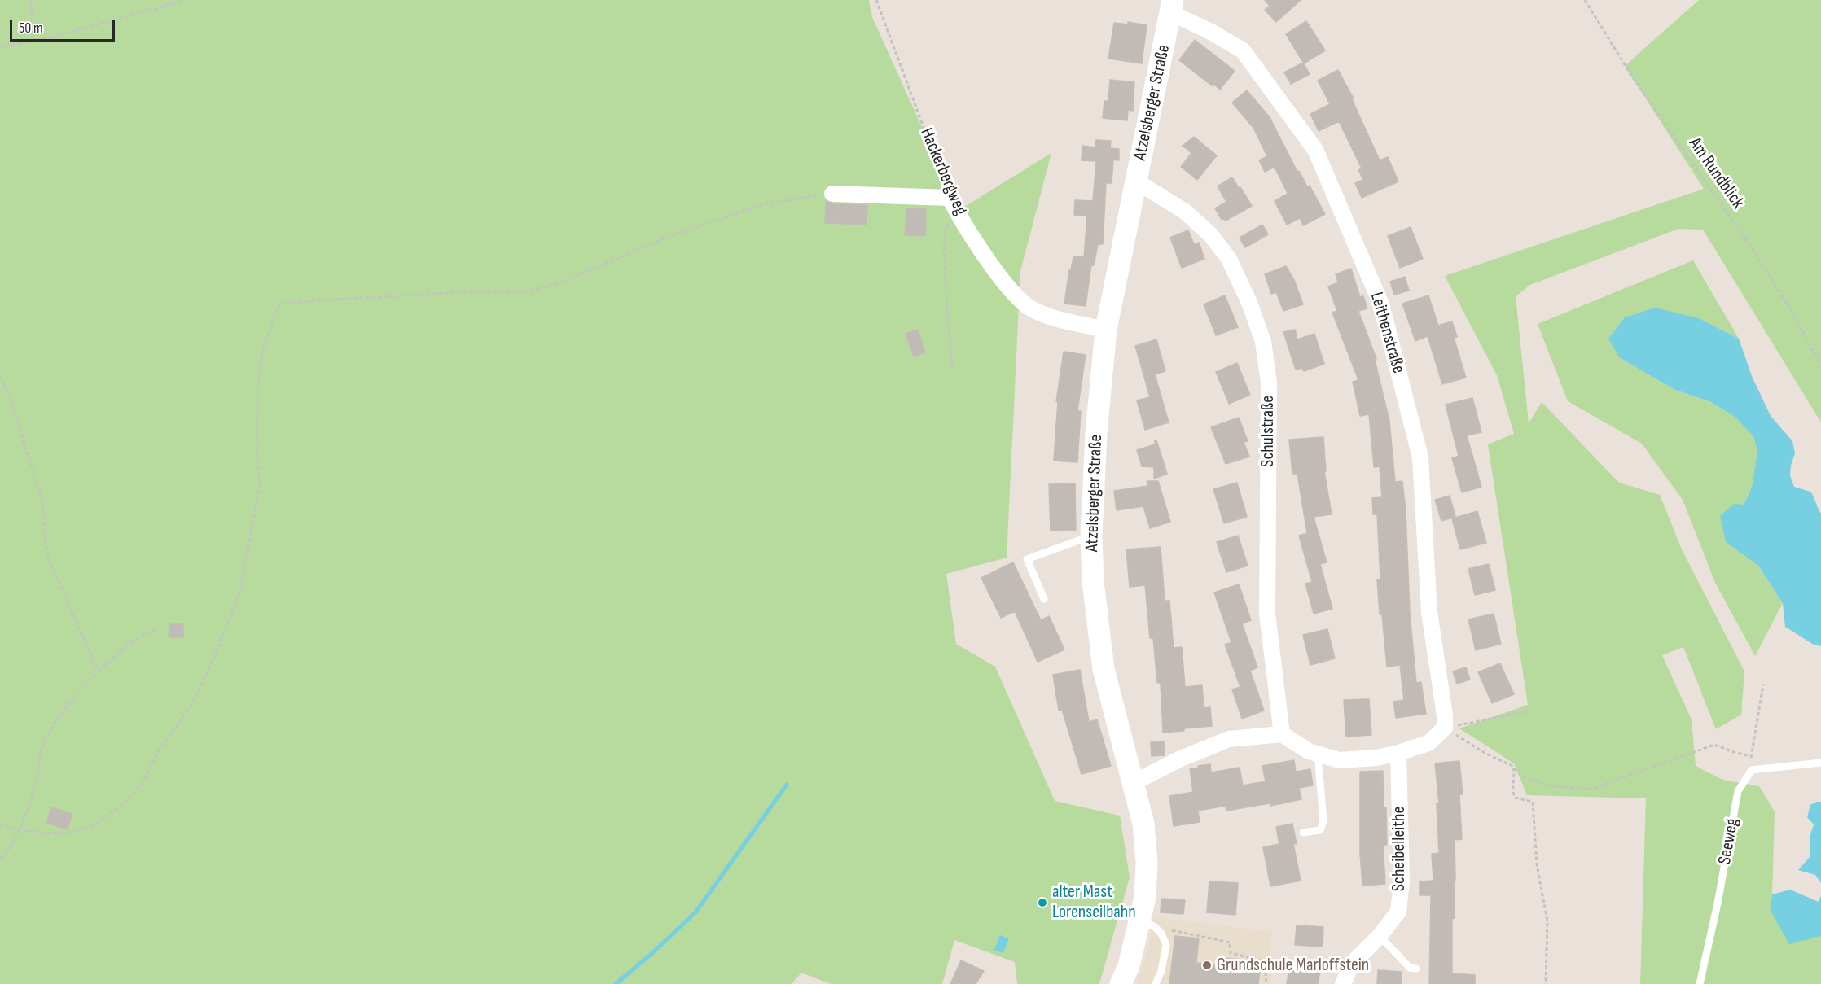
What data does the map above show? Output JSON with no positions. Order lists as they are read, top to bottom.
{
  "streets": {
    "street": [
      "Atzelsberger Straße",
      "Hackerbergweg",
      "Leithenstraße",
      "Schulstraße",
      "Scheibelleithe"
    ],
    "lane": ["Seeweg"],
    "path": ["Am Rundblick"]
  },
  "crossings": [
    ["Atzelsberger Straße", "Hackerbergweg"],
    ["Atzelsberger Straße", "Leithenstraße"],
    ["Atzelsberger Straße", "Schulstraße"]
  ],
  "places": ["alter Mast Lorenseilbahn", "Grundschule Marloffstein"],
  "scale_bar": "50 m"
}
